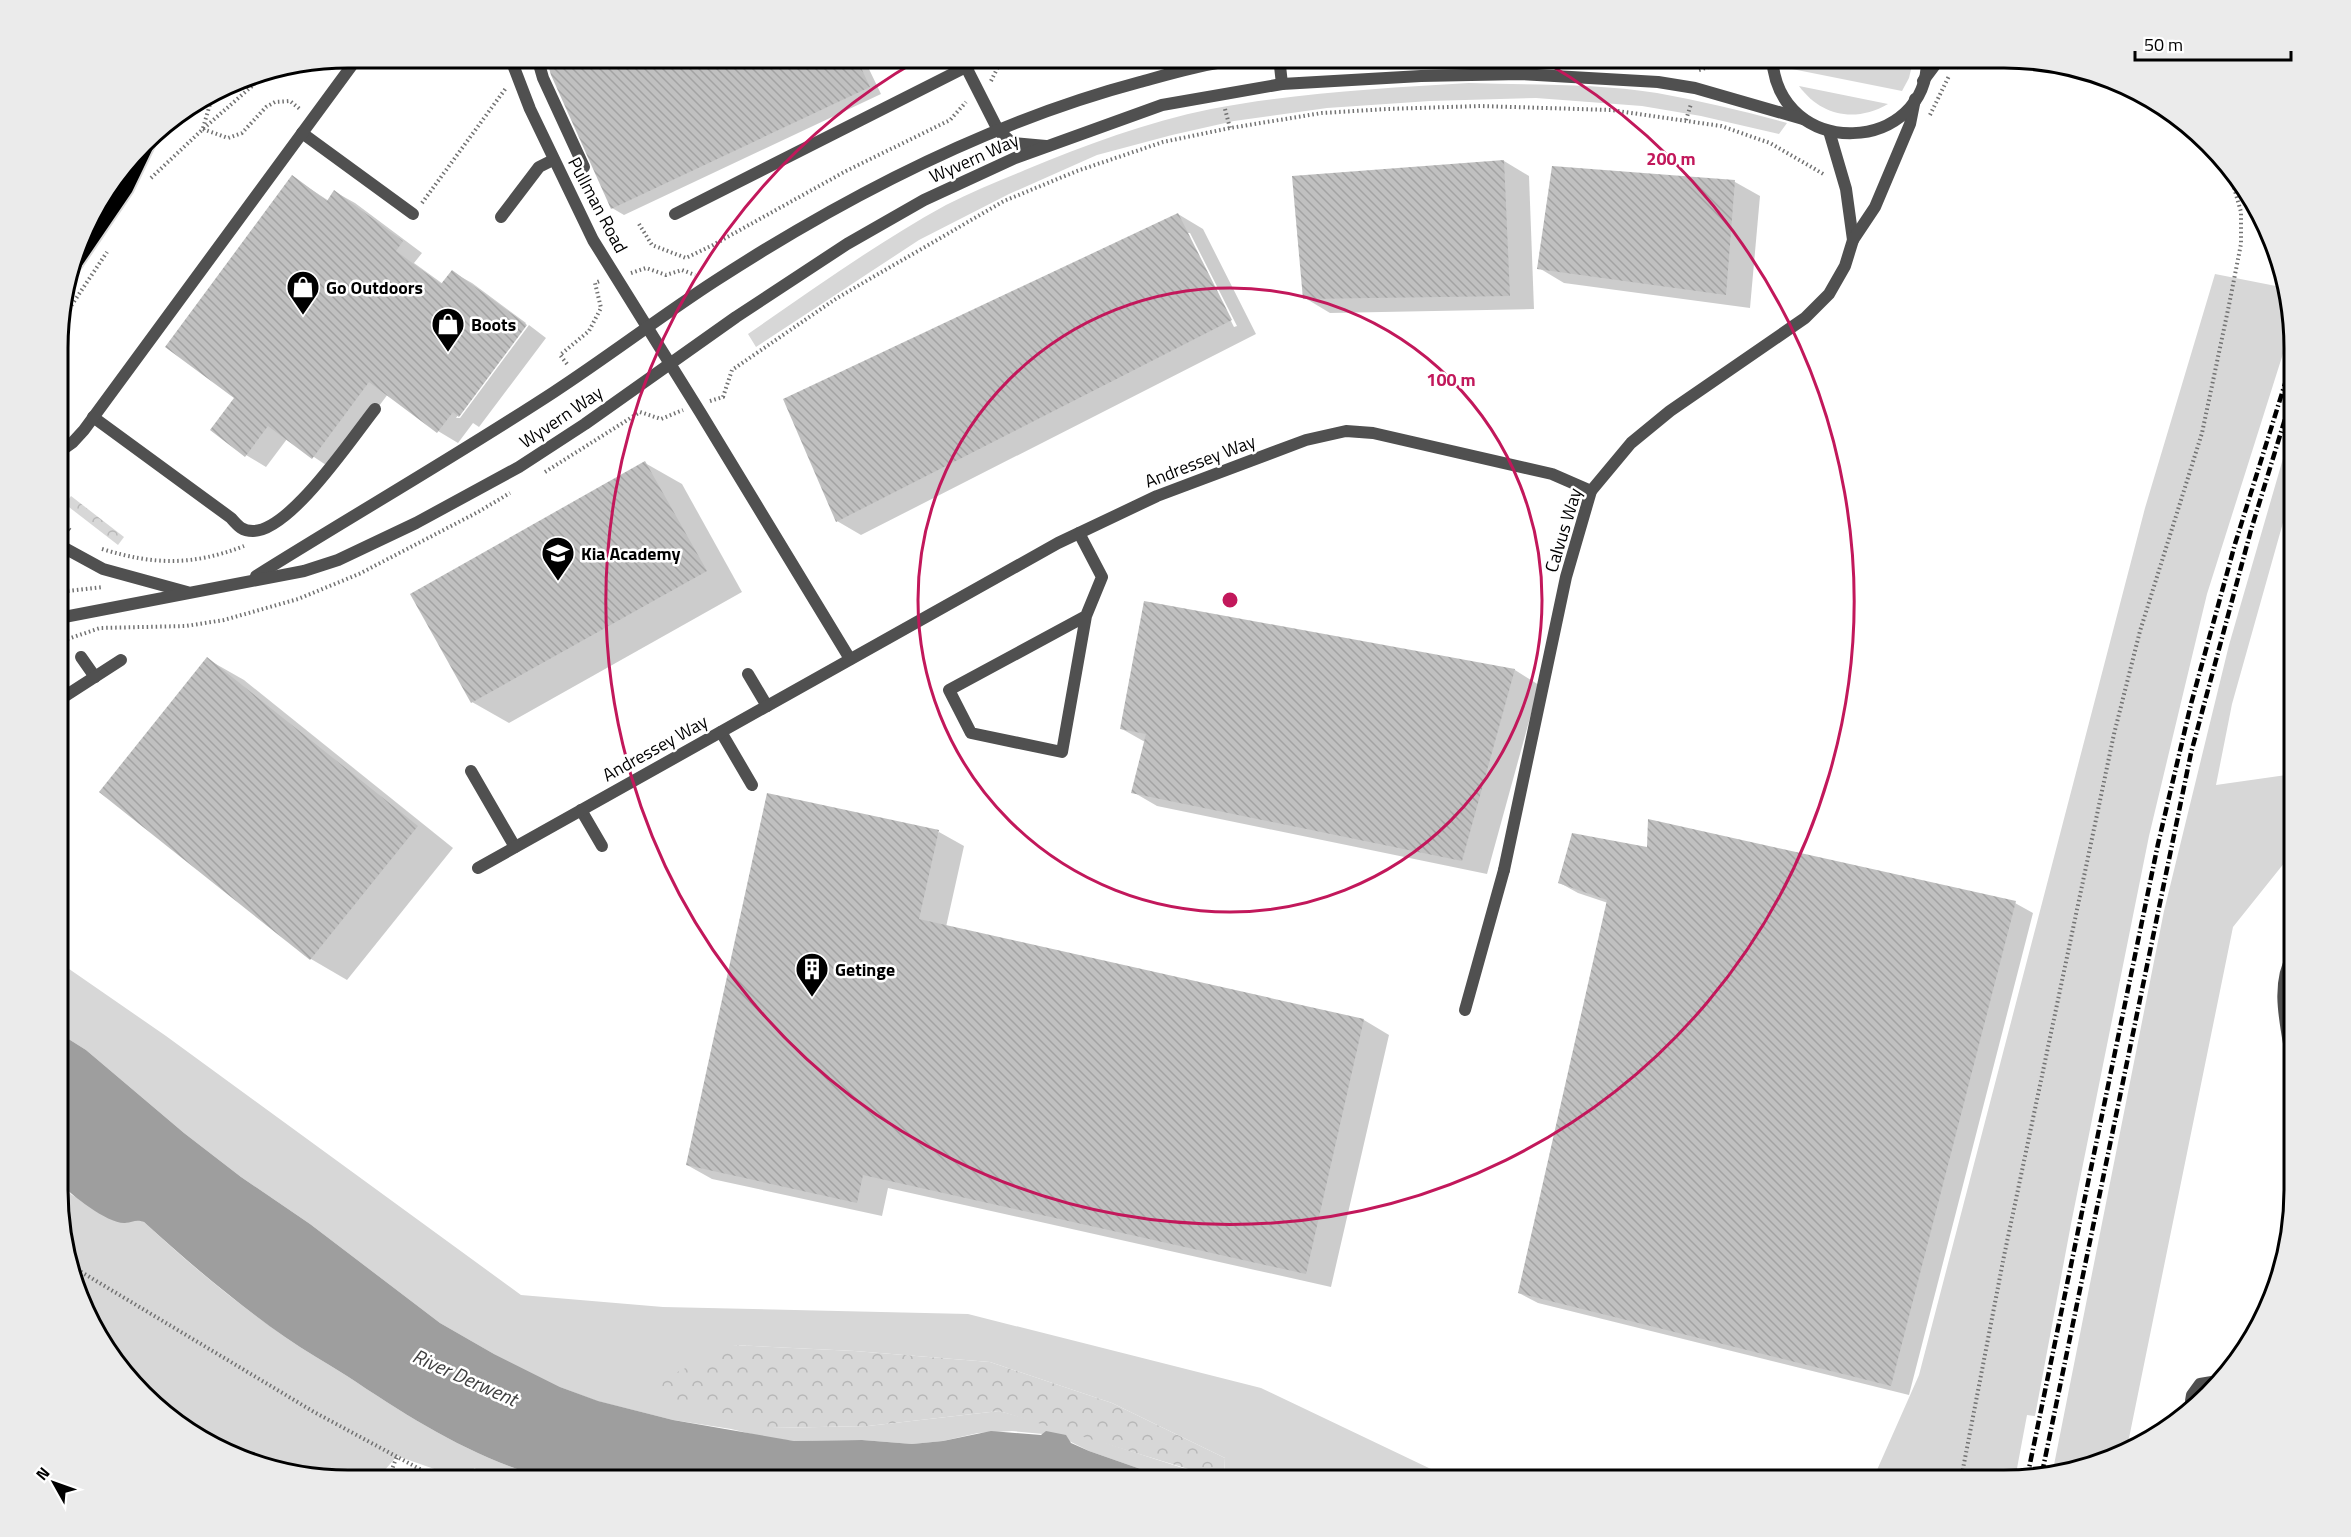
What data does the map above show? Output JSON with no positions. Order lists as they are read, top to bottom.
{
  "streets": {
    "street": [
      "Wyvern Way",
      "Pullman Road",
      "Andressey Way",
      "Calvus Way"
    ]
  },
  "crossings": [
    ["Wyvern Way", "Pullman Road"],
    ["Andressey Way", "Calvus Way"]
  ],
  "water": ["River Derwent"],
  "places": {
    "shop": ["Go Outdoors", "Boots"],
    "school or university": ["Kia Academy"],
    "building": ["Getinge"]
  },
  "scale_bar": "50 m",
  "north": "top left",
  "rings": ["200 m", "100 m"]
}
